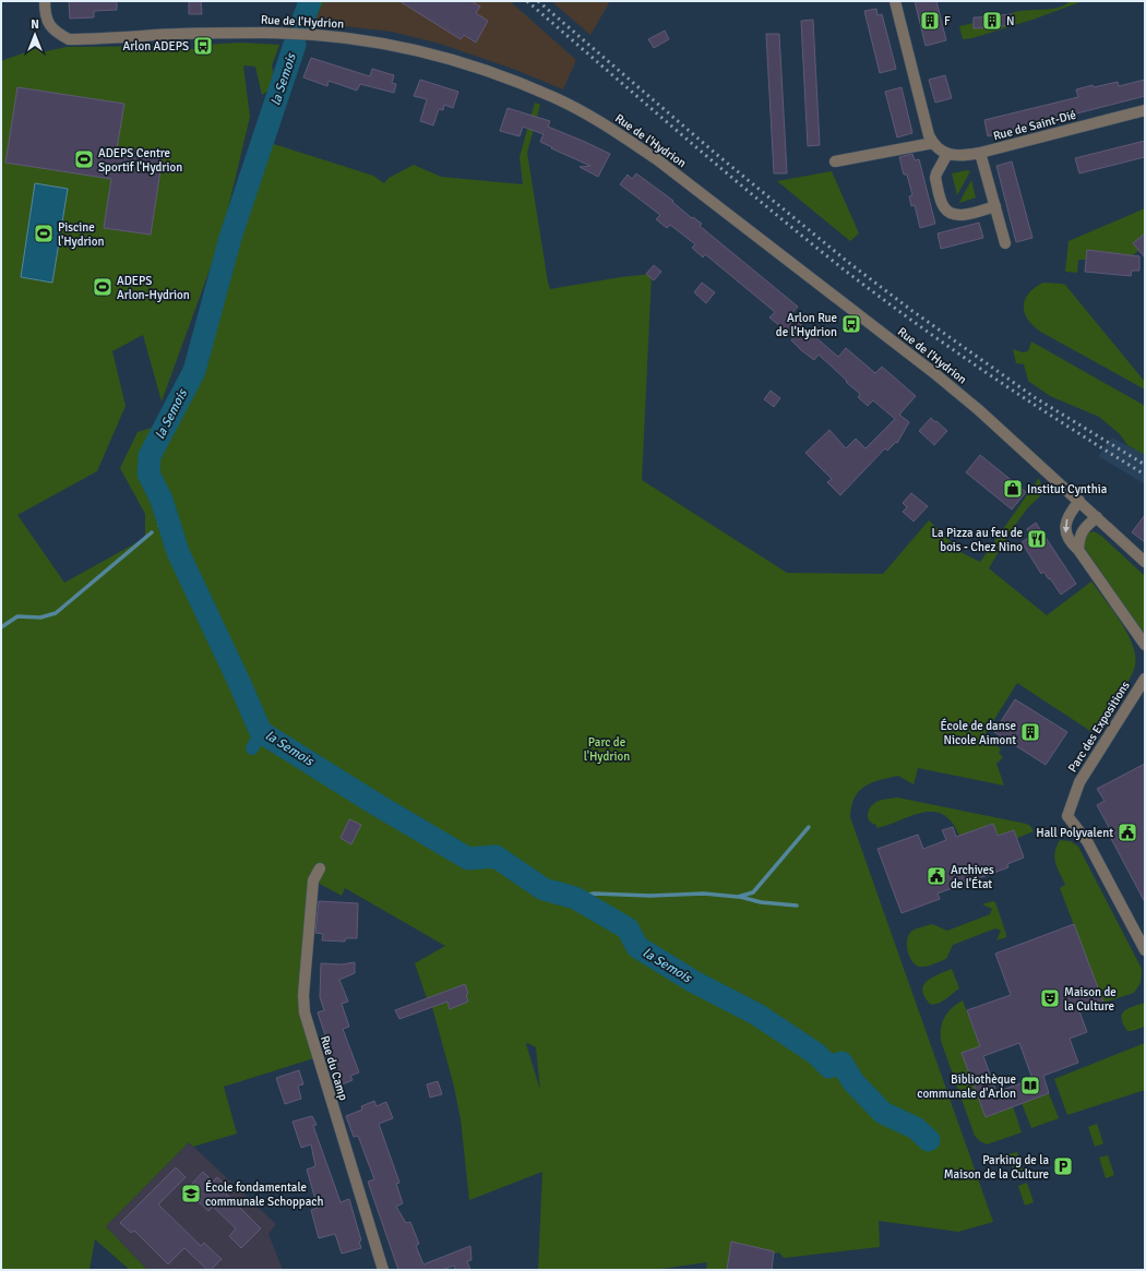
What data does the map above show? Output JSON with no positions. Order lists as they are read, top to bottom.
{
  "streets": {
    "street": [
      "Rue de l'Hydrion",
      "Rue de Saint-Dié",
      "Parc des Expositions",
      "Rue du Camp"
    ]
  },
  "water": ["la Semois"],
  "parks": ["Parc de l'Hydrion"],
  "places": {
    "building": ["F", "N", "École de danse Nicole Aimont"],
    "bus stop": ["Arlon ADEPS", "Arlon Rue de l'Hydrion"],
    "sports": ["ADEPS Centre Sportif l'Hydrion", "Piscine l'Hydrion", "ADEPS Arlon-Hydrion"],
    "shop": ["Institut Cynthia"],
    "restaurant": ["La Pizza au feu de bois - Chez Nino"],
    "public building": ["Hall Polyvalent", "Archives de l'État"],
    "theatre": ["Maison de la Culture"],
    "library": ["Bibliothèque communale d'Arlon"],
    "parking": ["Parking de la Maison de la Culture"],
    "school or university": ["École fondamentale communale Schoppach"]
  },
  "north": "top"
}
